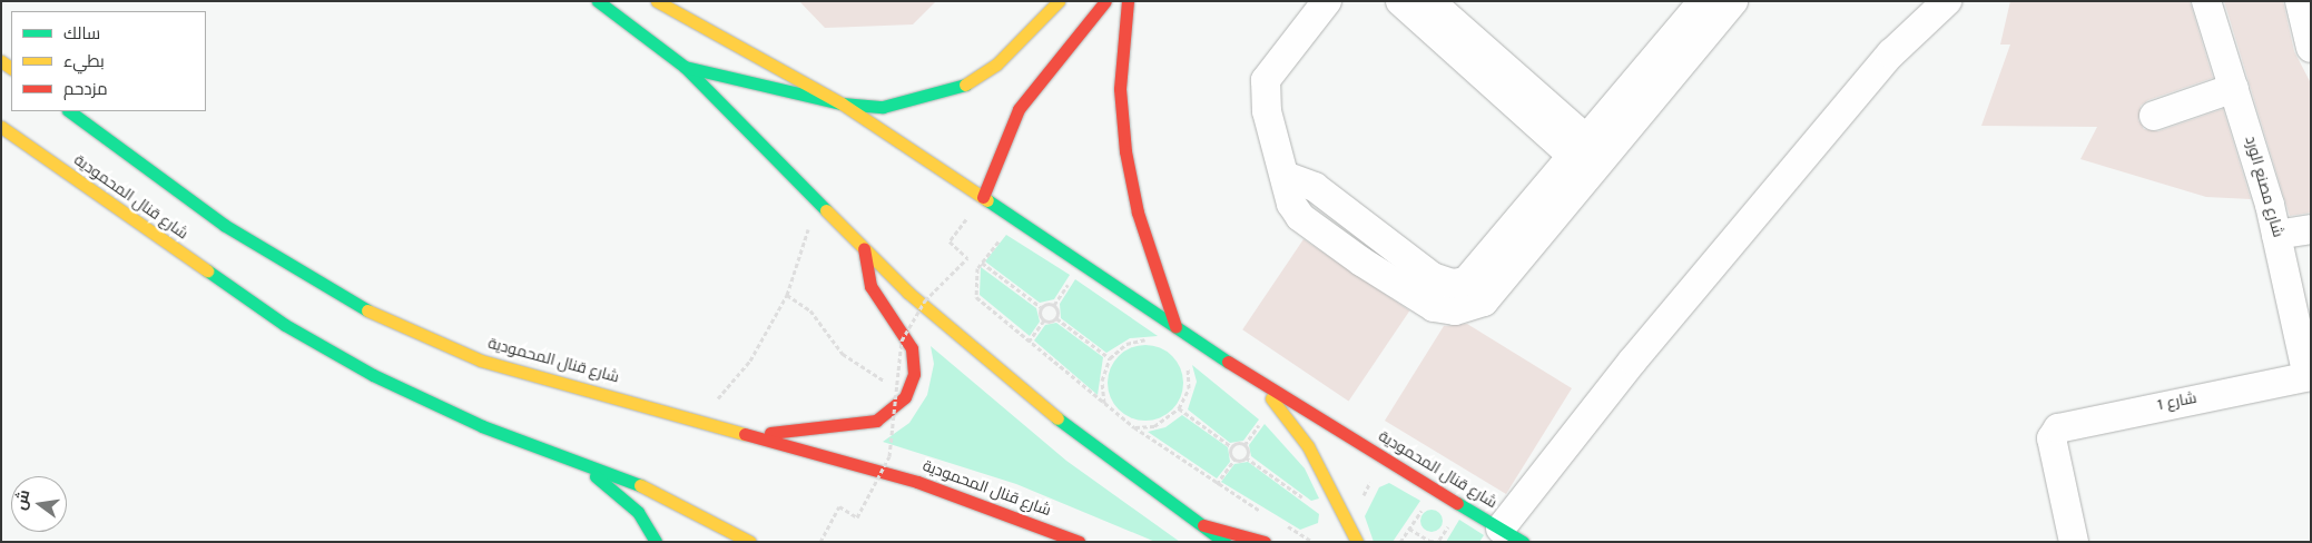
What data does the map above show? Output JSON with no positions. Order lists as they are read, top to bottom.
{
  "streets": {
    "main road": ["شارع قنال المحمودية"],
    "street": ["شارع مصنع الورد", "شارع 1"]
  },
  "crossings": [
    ["شارع مصنع الورد", "شارع 1"]
  ],
  "legend": ["سالك", "بطيء", "مزدحم"],
  "north": "left"
}
